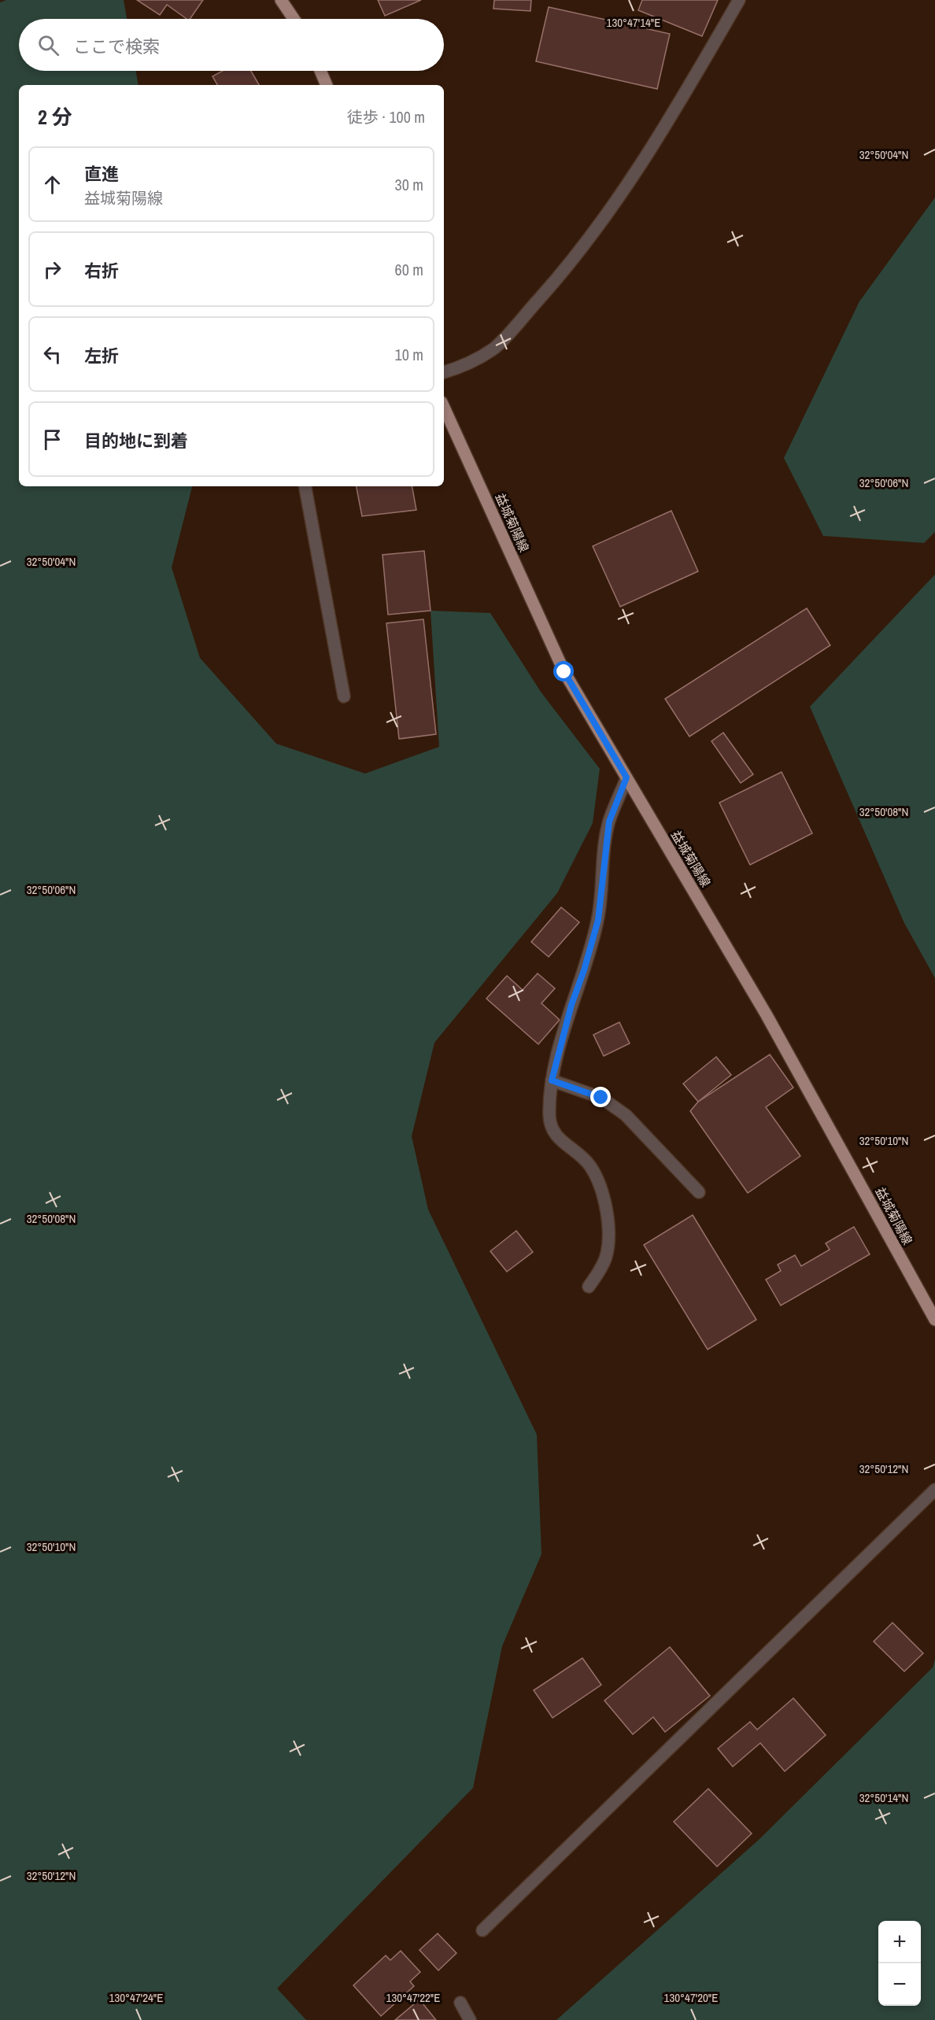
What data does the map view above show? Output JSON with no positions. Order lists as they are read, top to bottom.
{
  "streets": {
    "main road": ["益城菊陽線"]
  },
  "page": {
    "search": "ここで検索",
    "heading": ["2 分", "徒歩 · 100 m"],
    "list": [
      ["直進", "益城菊陽線", "30 m"],
      ["右折", "60 m"],
      ["左折", "10 m"],
      "目的地に到着"
    ],
    "map_buttons": ["+", "−"]
  },
  "coordinates": [
    "130°47'14\"E",
    "32°50'04\"N",
    "32°50'06\"N",
    "32°50'08\"N",
    "32°50'10\"N",
    "32°50'12\"N",
    "32°50'14\"N",
    "130°47'24\"E",
    "130°47'22\"E",
    "130°47'20\"E"
  ]
}
